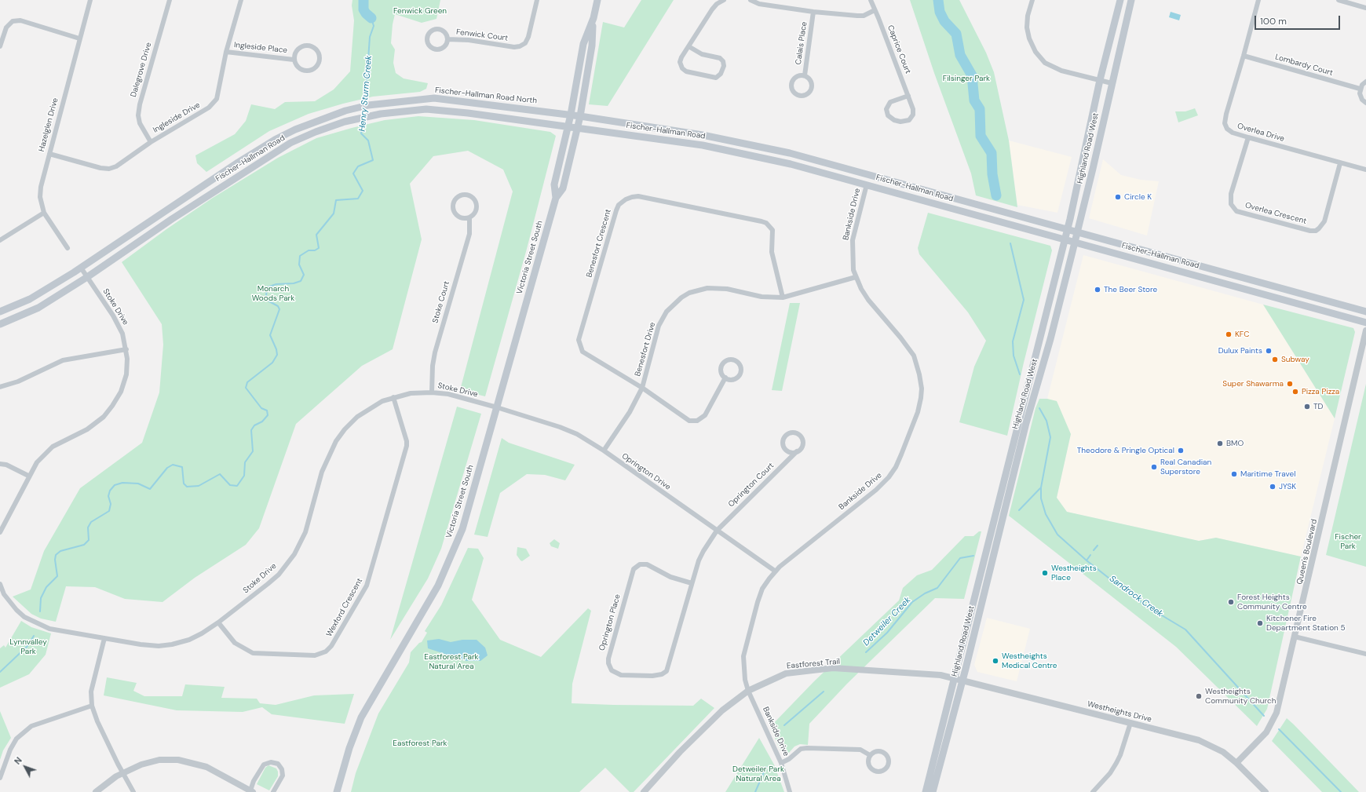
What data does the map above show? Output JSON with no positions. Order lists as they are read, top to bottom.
{
  "streets": {
    "main road": [
      "Fischer-Hallman Road North",
      "Fischer-Hallman Road",
      "Highland Road West",
      "Victoria Street South"
    ],
    "street": [
      "Fenwick Court",
      "Calais Place",
      "Ingleside Place",
      "Caprice Court",
      "Lombardy Court",
      "Dalegrove Drive",
      "Ingleside Drive",
      "Hazelglen Drive",
      "Overlea Drive",
      "Overlea Crescent",
      "Bankside Drive",
      "Benesfort Crescent",
      "Stoke Court",
      "Stoke Drive",
      "Benesfort Drive",
      "Oprington Drive",
      "Oprington Court",
      "Queen's Boulevard",
      "Wexford Crescent",
      "Oprington Place",
      "Eastforest Trail",
      "Westheights Drive"
    ]
  },
  "crossings": [
    ["Ingleside Place", "Ingleside Drive"],
    ["Lombardy Court", "Overlea Drive"],
    ["Dalegrove Drive", "Ingleside Drive"],
    ["Fischer-Hallman Road North", "Fischer-Hallman Road"],
    ["Fischer-Hallman Road North", "Victoria Street South"],
    ["Ingleside Drive", "Hazelglen Drive"],
    ["Fischer-Hallman Road", "Highland Road West"],
    ["Fischer-Hallman Road", "Bankside Drive"],
    ["Fischer-Hallman Road", "Victoria Street South"],
    ["Fischer-Hallman Road", "Stoke Drive"],
    ["Overlea Drive", "Overlea Crescent"],
    ["Highland Road West", "Eastforest Trail"],
    ["Highland Road West", "Westheights Drive"],
    ["Bankside Drive", "Benesfort Drive"],
    ["Bankside Drive", "Oprington Drive"],
    ["Bankside Drive", "Eastforest Trail"],
    ["Benesfort Crescent", "Benesfort Drive"],
    ["Victoria Street South", "Stoke Drive"],
    ["Victoria Street South", "Oprington Drive"],
    ["Stoke Court", "Stoke Drive"],
    ["Stoke Drive", "Oprington Drive"],
    ["Stoke Drive", "Wexford Crescent"],
    ["Benesfort Drive", "Oprington Drive"],
    ["Oprington Drive", "Oprington Court"],
    ["Oprington Drive", "Oprington Place"],
    ["Oprington Court", "Oprington Place"],
    ["Queen's Boulevard", "Westheights Drive"],
    ["Eastforest Trail", "Westheights Drive"]
  ],
  "water": ["Henry Sturm Creek", "Sandrock Creek", "Detweiler Creek"],
  "parks": [
    "Fenwick Green",
    "Filsinger Park",
    "Monarch Woods Park",
    "Fischer Park",
    "Lynnvalley Park",
    "Eastforest Park Natural Area",
    "Eastforest Park",
    "Detweiler Park Natural Area"
  ],
  "places": [
    "Circle K",
    "The Beer Store",
    "KFC",
    "Dulux Paints",
    "Subway",
    "Super Shawarma",
    "Pizza Pizza",
    "TD",
    "BMO",
    "Theodore & Pringle Optical",
    "Real Canadian Superstore",
    "Maritime Travel",
    "JYSK",
    "Westheights Place",
    "Forest Heights Community Centre",
    "Kitchener Fire Department Station 5",
    "Westheights Medical Centre",
    "Westheights Community Church"
  ],
  "scale_bar": "100 m",
  "north": "top left"
}
